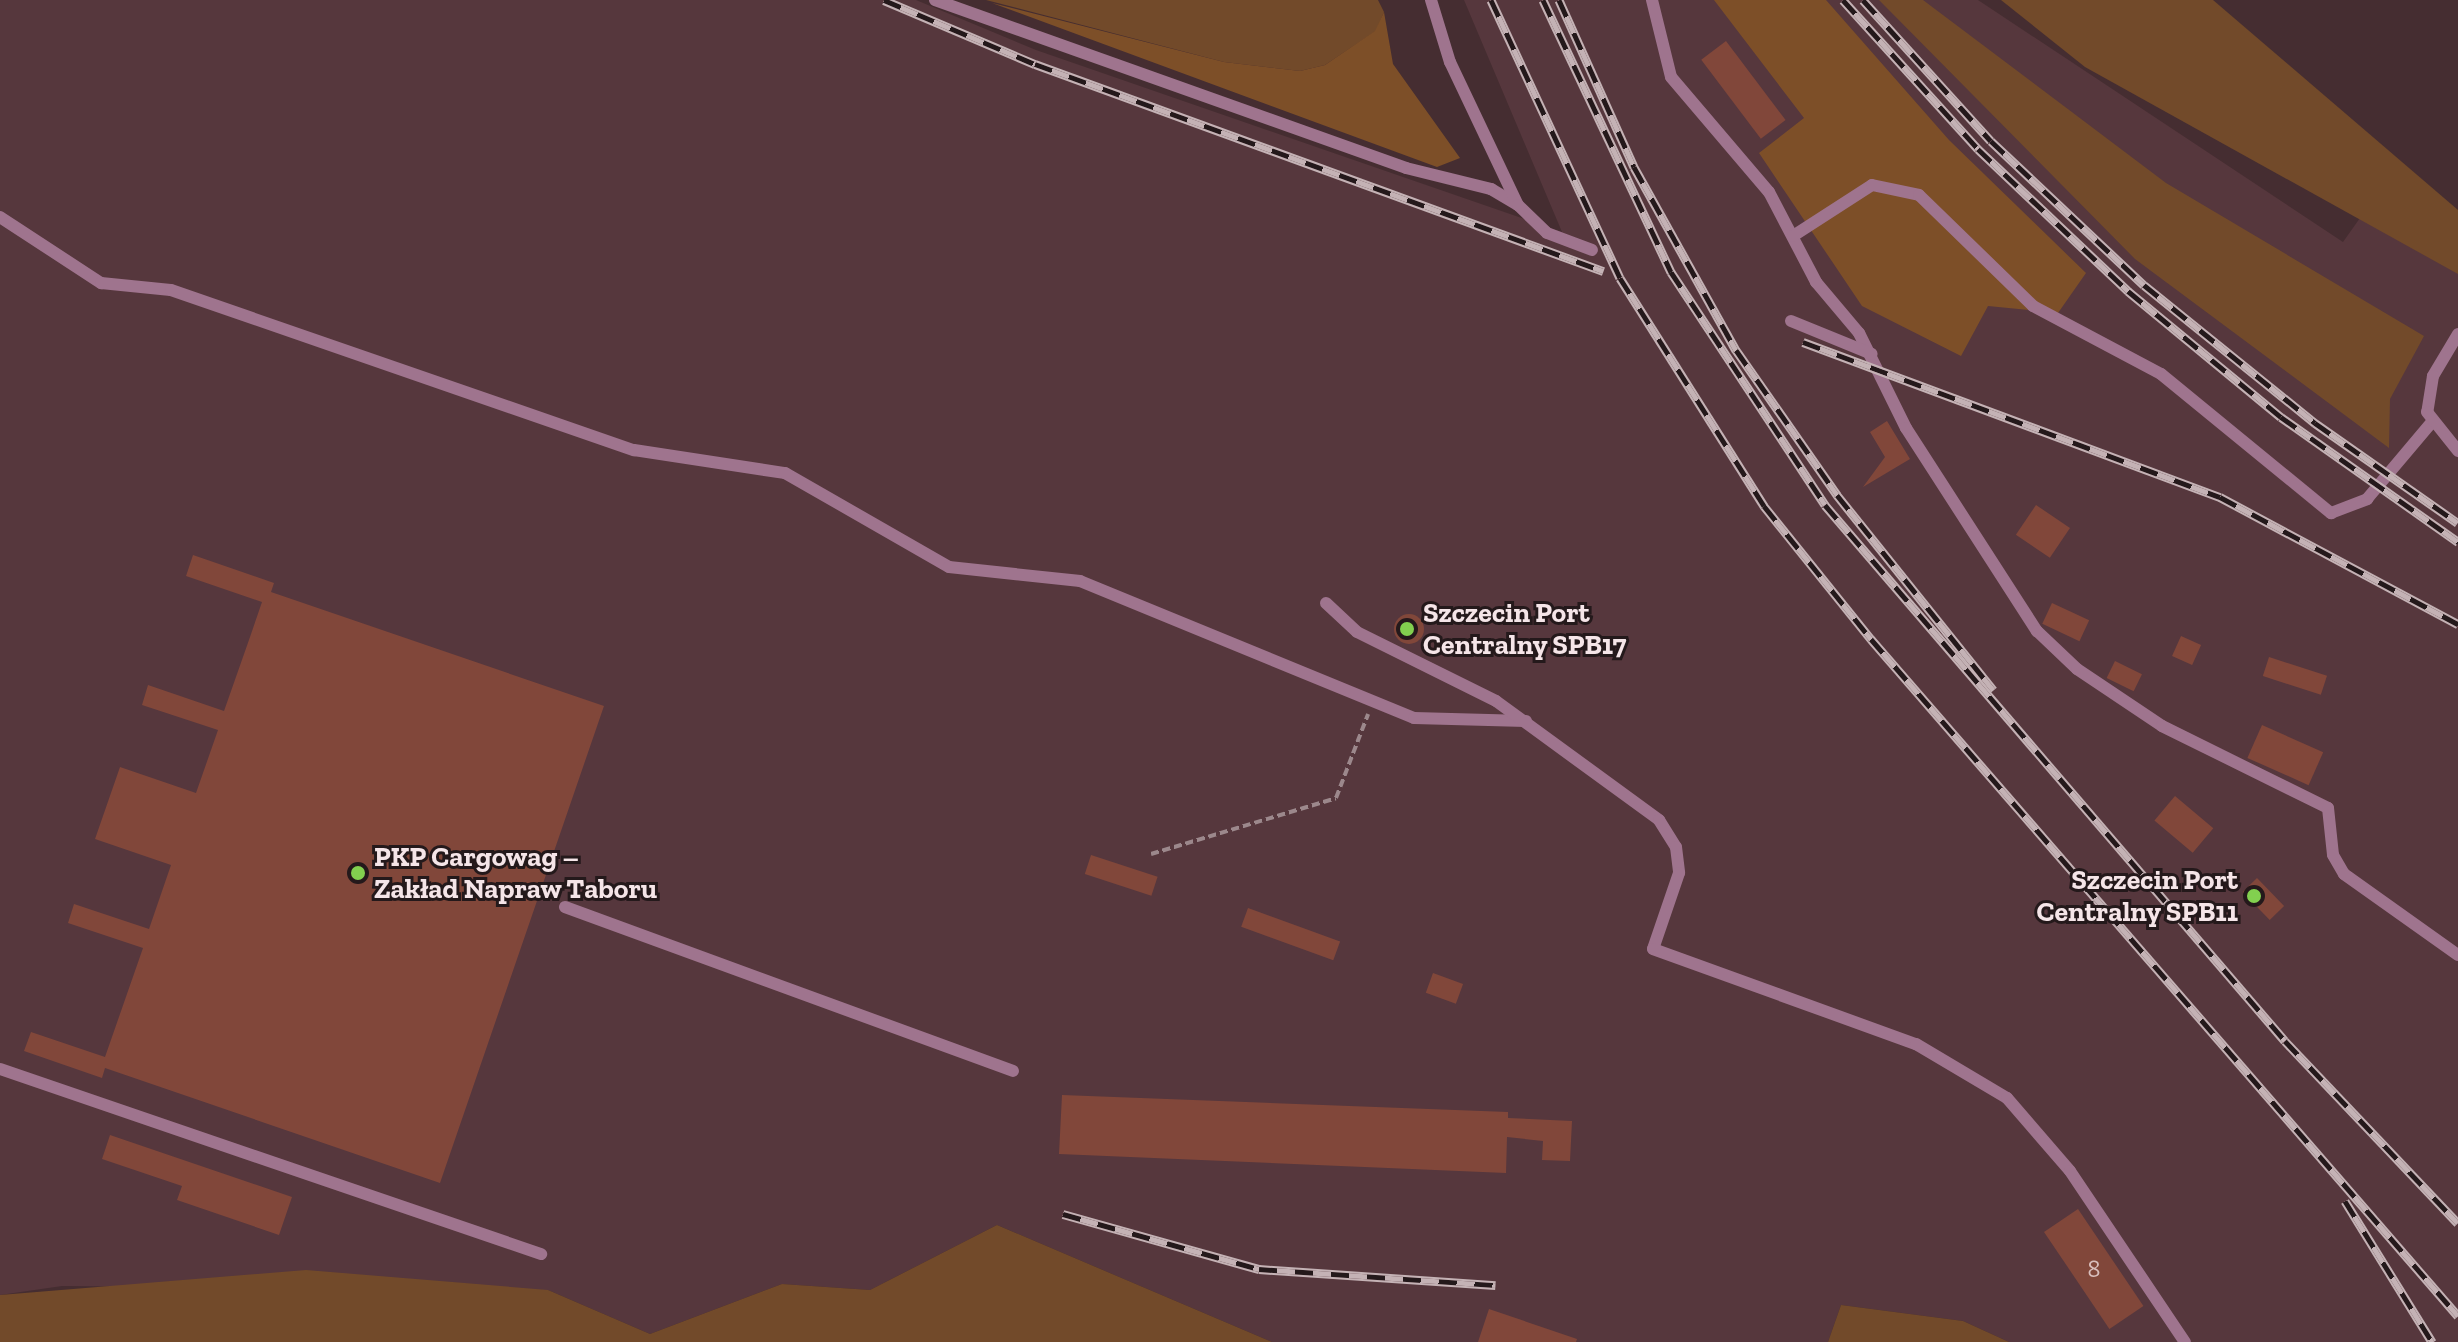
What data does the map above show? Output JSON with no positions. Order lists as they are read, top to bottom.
{
  "places": ["Szczecin Port Centralny SPB17", "PKP Cargowag – Zakład Napraw Taboru", "Szczecin Port Centralny SPB11"],
  "house_numbers": ["8"]
}
